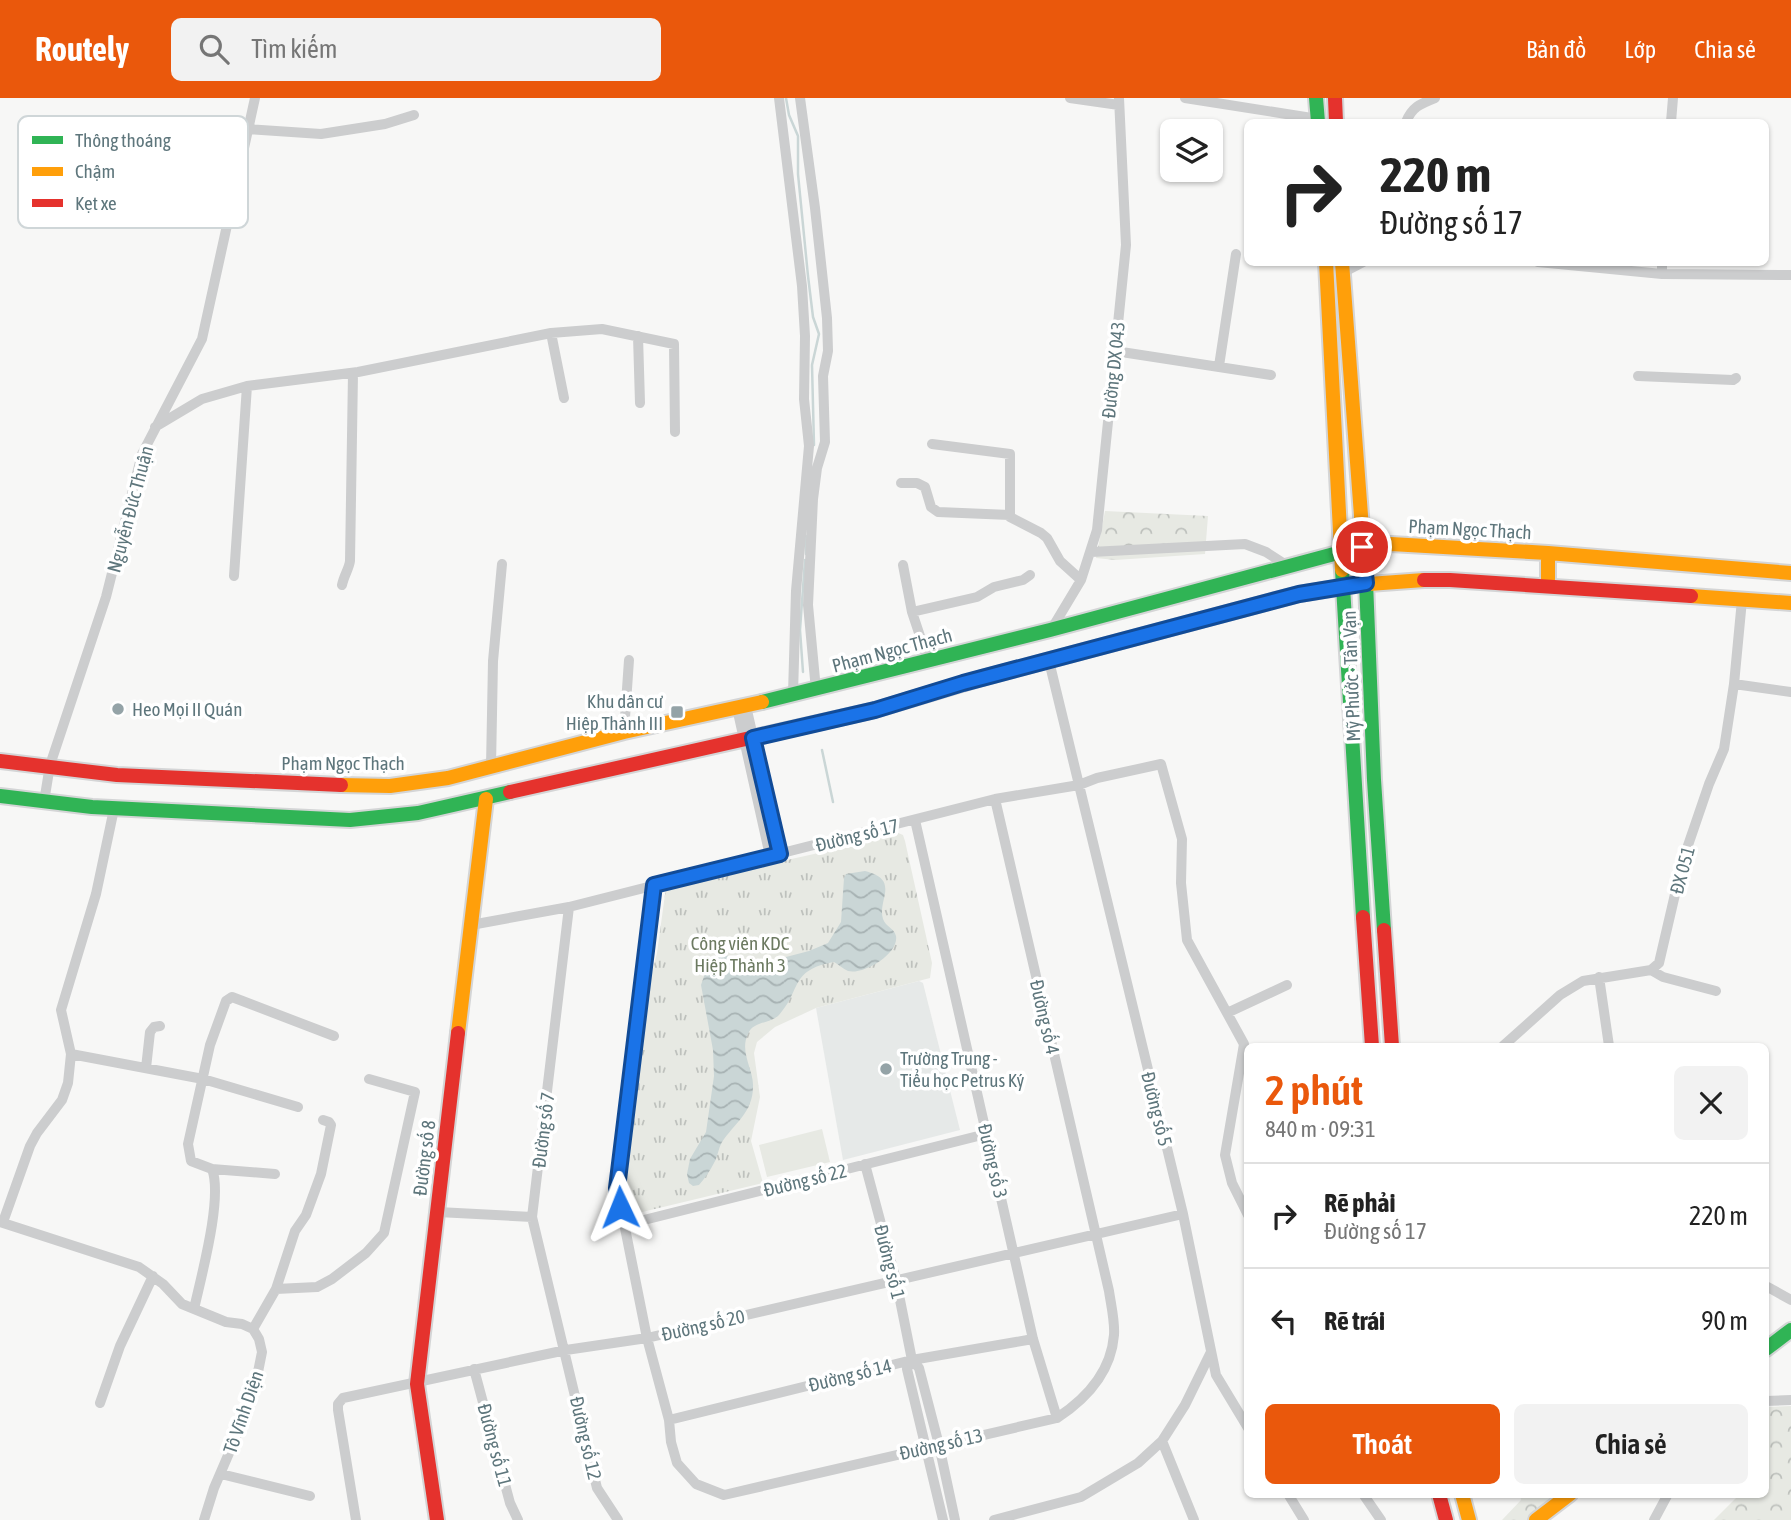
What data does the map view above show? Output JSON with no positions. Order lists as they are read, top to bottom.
{
  "streets": {
    "main road": ["Phạm Ngọc Thạch", "Mỹ Phước - Tân Vạn", "Đường số 8"],
    "street": [
      "Đường DX 043",
      "Nguyễn Đức Thuận",
      "Đường số 17",
      "ĐX 051",
      "Đường số 4",
      "Đường số 5",
      "Đường số 7",
      "Đường số 3",
      "Đường số 22",
      "Đường số 1",
      "Đường số 20",
      "Đường số 14",
      "Tô Vĩnh Diện",
      "Đường số 12",
      "Đường số 13",
      "Đường số 11"
    ]
  },
  "crossings": [
    ["Đường DX 043", "Phạm Ngọc Thạch"],
    ["Nguyễn Đức Thuận", "Phạm Ngọc Thạch"],
    ["Phạm Ngọc Thạch", "Mỹ Phước - Tân Vạn"],
    ["Đường số 17", "Đường số 4"],
    ["Đường số 17", "Đường số 5"],
    ["Đường số 17", "Đường số 7"],
    ["Đường số 17", "Đường số 8"],
    ["Đường số 17", "Đường số 3"],
    ["Đường số 17", "Đường số 13"],
    ["Đường số 4", "Đường số 20"],
    ["Đường số 4", "Đường số 13"],
    ["Đường số 5", "Đường số 20"],
    ["Đường số 7", "Đường số 20"],
    ["Đường số 7", "Đường số 12"],
    ["Đường số 8", "Đường số 20"],
    ["Đường số 3", "Đường số 22"],
    ["Đường số 3", "Đường số 20"],
    ["Đường số 3", "Đường số 14"],
    ["Đường số 3", "Đường số 13"],
    ["Đường số 22", "Đường số 1"],
    ["Đường số 22", "Đường số 13"],
    ["Đường số 1", "Đường số 20"],
    ["Đường số 1", "Đường số 14"],
    ["Đường số 1", "Đường số 13"],
    ["Đường số 20", "Đường số 12"],
    ["Đường số 20", "Đường số 13"],
    ["Đường số 20", "Đường số 11"],
    ["Đường số 14", "Đường số 13"]
  ],
  "parks": ["Công viên KDC Hiệp Thành 3"],
  "places": {
    "other": ["Heo Mọi II Quán", "Trường Trung - Tiểu học Petrus Ký"],
    "transit": ["Khu dân cư Hiệp Thành III"]
  },
  "legend": ["Thông thoáng", "Chậm", "Kẹt xe"],
  "page": {
    "header": "Routely",
    "search": "Tìm kiếm",
    "nav": ["Bản đồ", "Lớp", "Chia sẻ"],
    "turn": ["220 m", "Đường số 17"],
    "heading": ["2 phút", "840 m · 09:31"],
    "list": [
      {
        "name": "Rẽ phải",
        "note": "Đường số 17",
        "value": "220 m"
      },
      {
        "name": "Rẽ trái",
        "value": "90 m"
      }
    ],
    "buttons": ["Thoát", "Chia sẻ"]
  }
}
